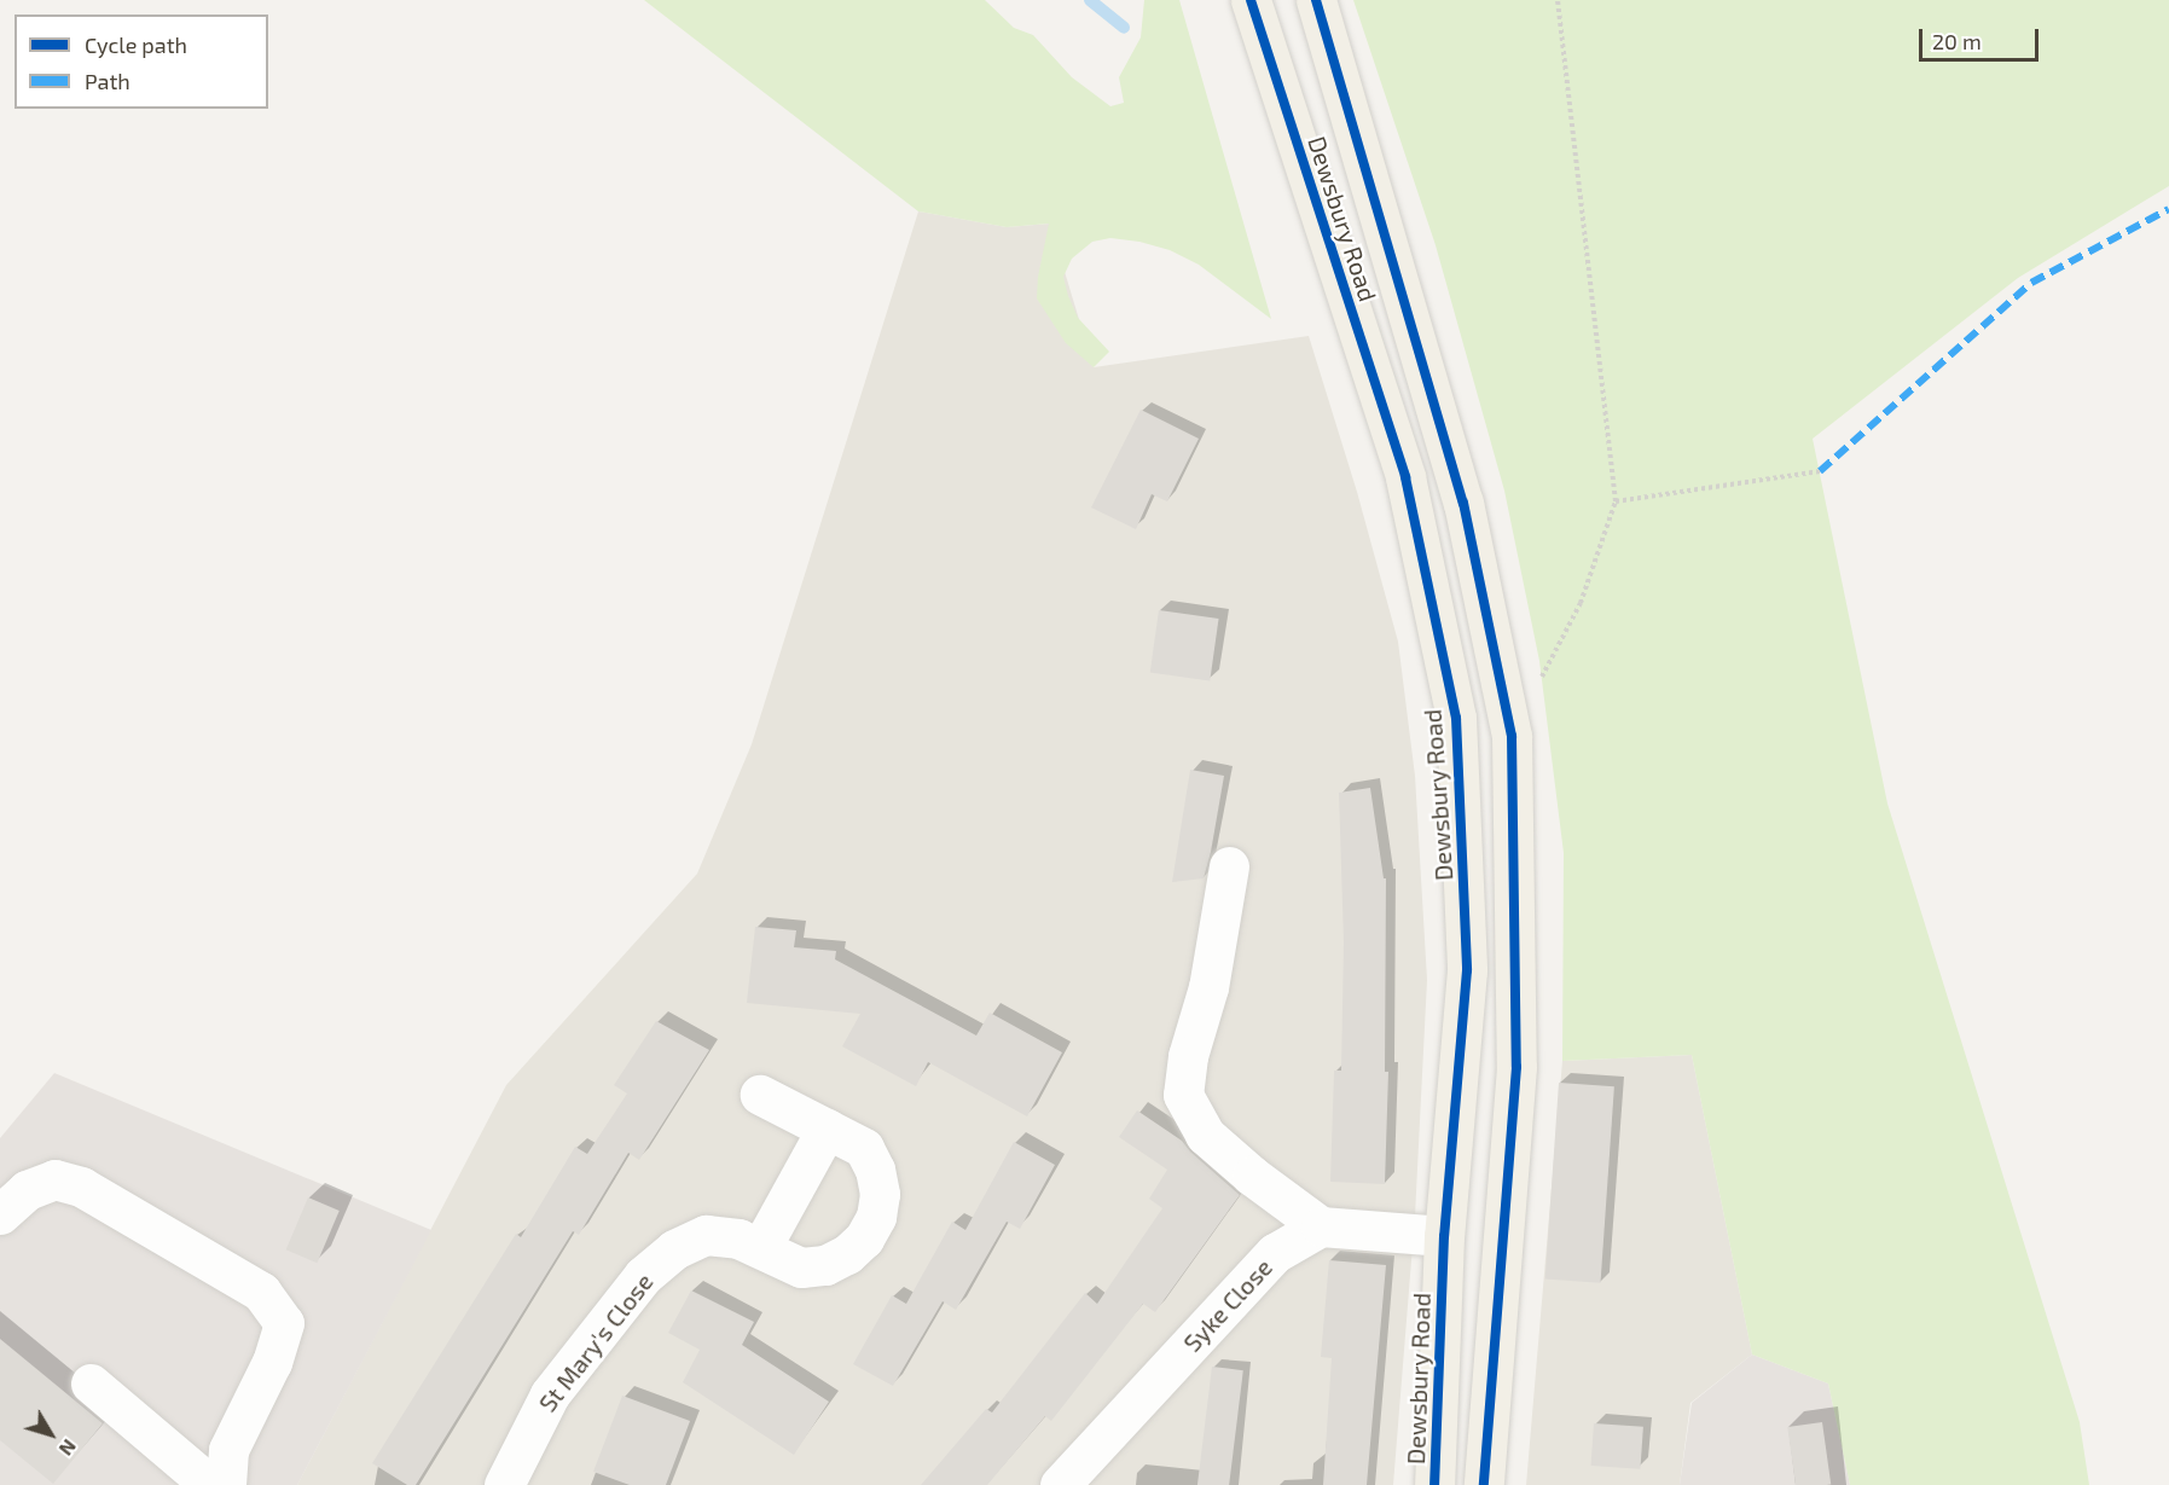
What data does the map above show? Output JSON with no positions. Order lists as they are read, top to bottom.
{
  "streets": {
    "main road": ["Dewsbury Road"],
    "street": ["Syke Close", "St Mary's Close"]
  },
  "legend": ["Cycle path", "Path"],
  "scale_bar": "20 m",
  "north": "bottom right"
}
